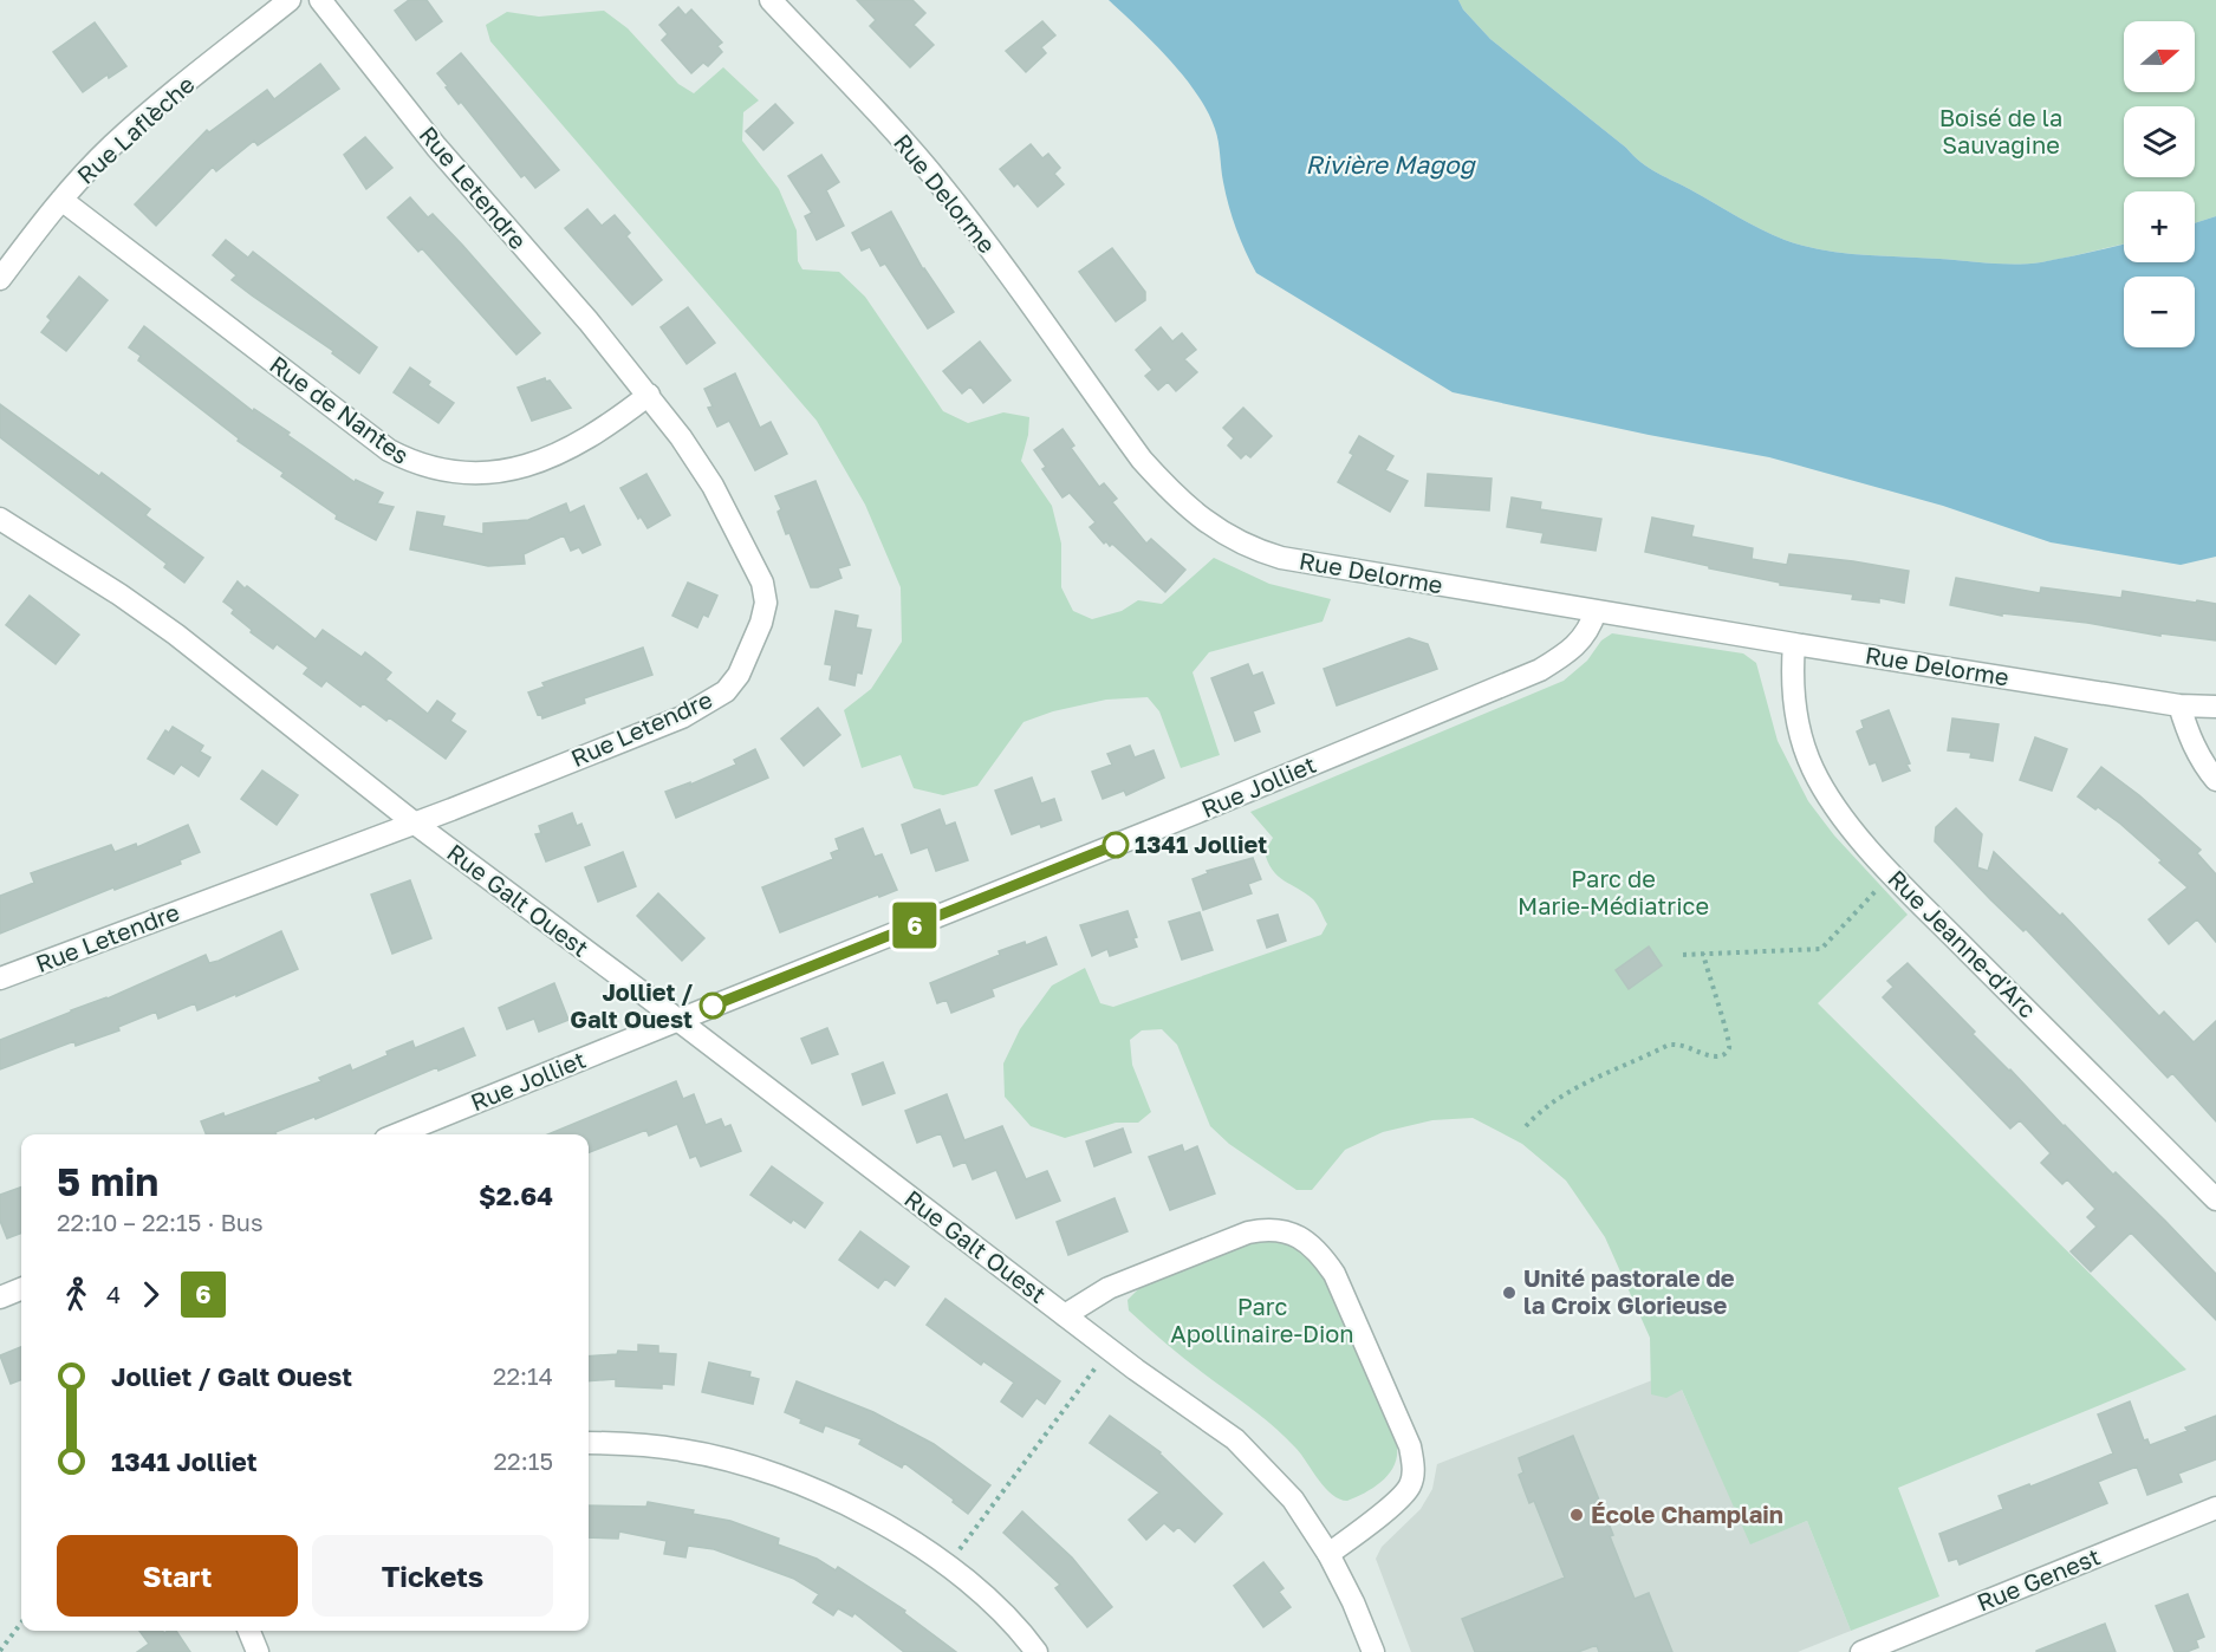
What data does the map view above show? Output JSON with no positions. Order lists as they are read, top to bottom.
{
  "streets": {
    "street": [
      "Rue Laflèche",
      "Rue Letendre",
      "Rue Delorme",
      "Rue de Nantes",
      "Rue Jolliet",
      "Rue Galt Ouest",
      "Rue Jeanne-d'Arc",
      "Rue Genest"
    ]
  },
  "crossings": [
    ["Rue Laflèche", "Rue de Nantes"],
    ["Rue Letendre", "Rue de Nantes"],
    ["Rue Letendre", "Rue Galt Ouest"],
    ["Rue Delorme", "Rue Jolliet"],
    ["Rue Delorme", "Rue Jeanne-d'Arc"],
    ["Rue Jolliet", "Rue Galt Ouest"]
  ],
  "water": ["Rivière Magog"],
  "parks": ["Boisé de la Sauvagine", "Parc de Marie-Médiatrice", "Parc Apollinaire-Dion"],
  "places": [
    "1341 Jolliet",
    "Jolliet / Galt Ouest",
    "Unité pastorale de la Croix Glorieuse",
    "École Champlain"
  ],
  "lines": ["bus line 6"],
  "north": "right",
  "page": {
    "on_map": "6",
    "map_buttons": ["+", "−"],
    "heading": ["5 min", "22:10 – 22:15 · Bus", "$2.64"],
    "legs": ["4", "6"],
    "list": [
      {
        "name": "Jolliet / Galt Ouest",
        "value": "22:14"
      },
      {
        "name": "1341 Jolliet",
        "value": "22:15"
      }
    ],
    "buttons": ["Start", "Tickets"]
  }
}
